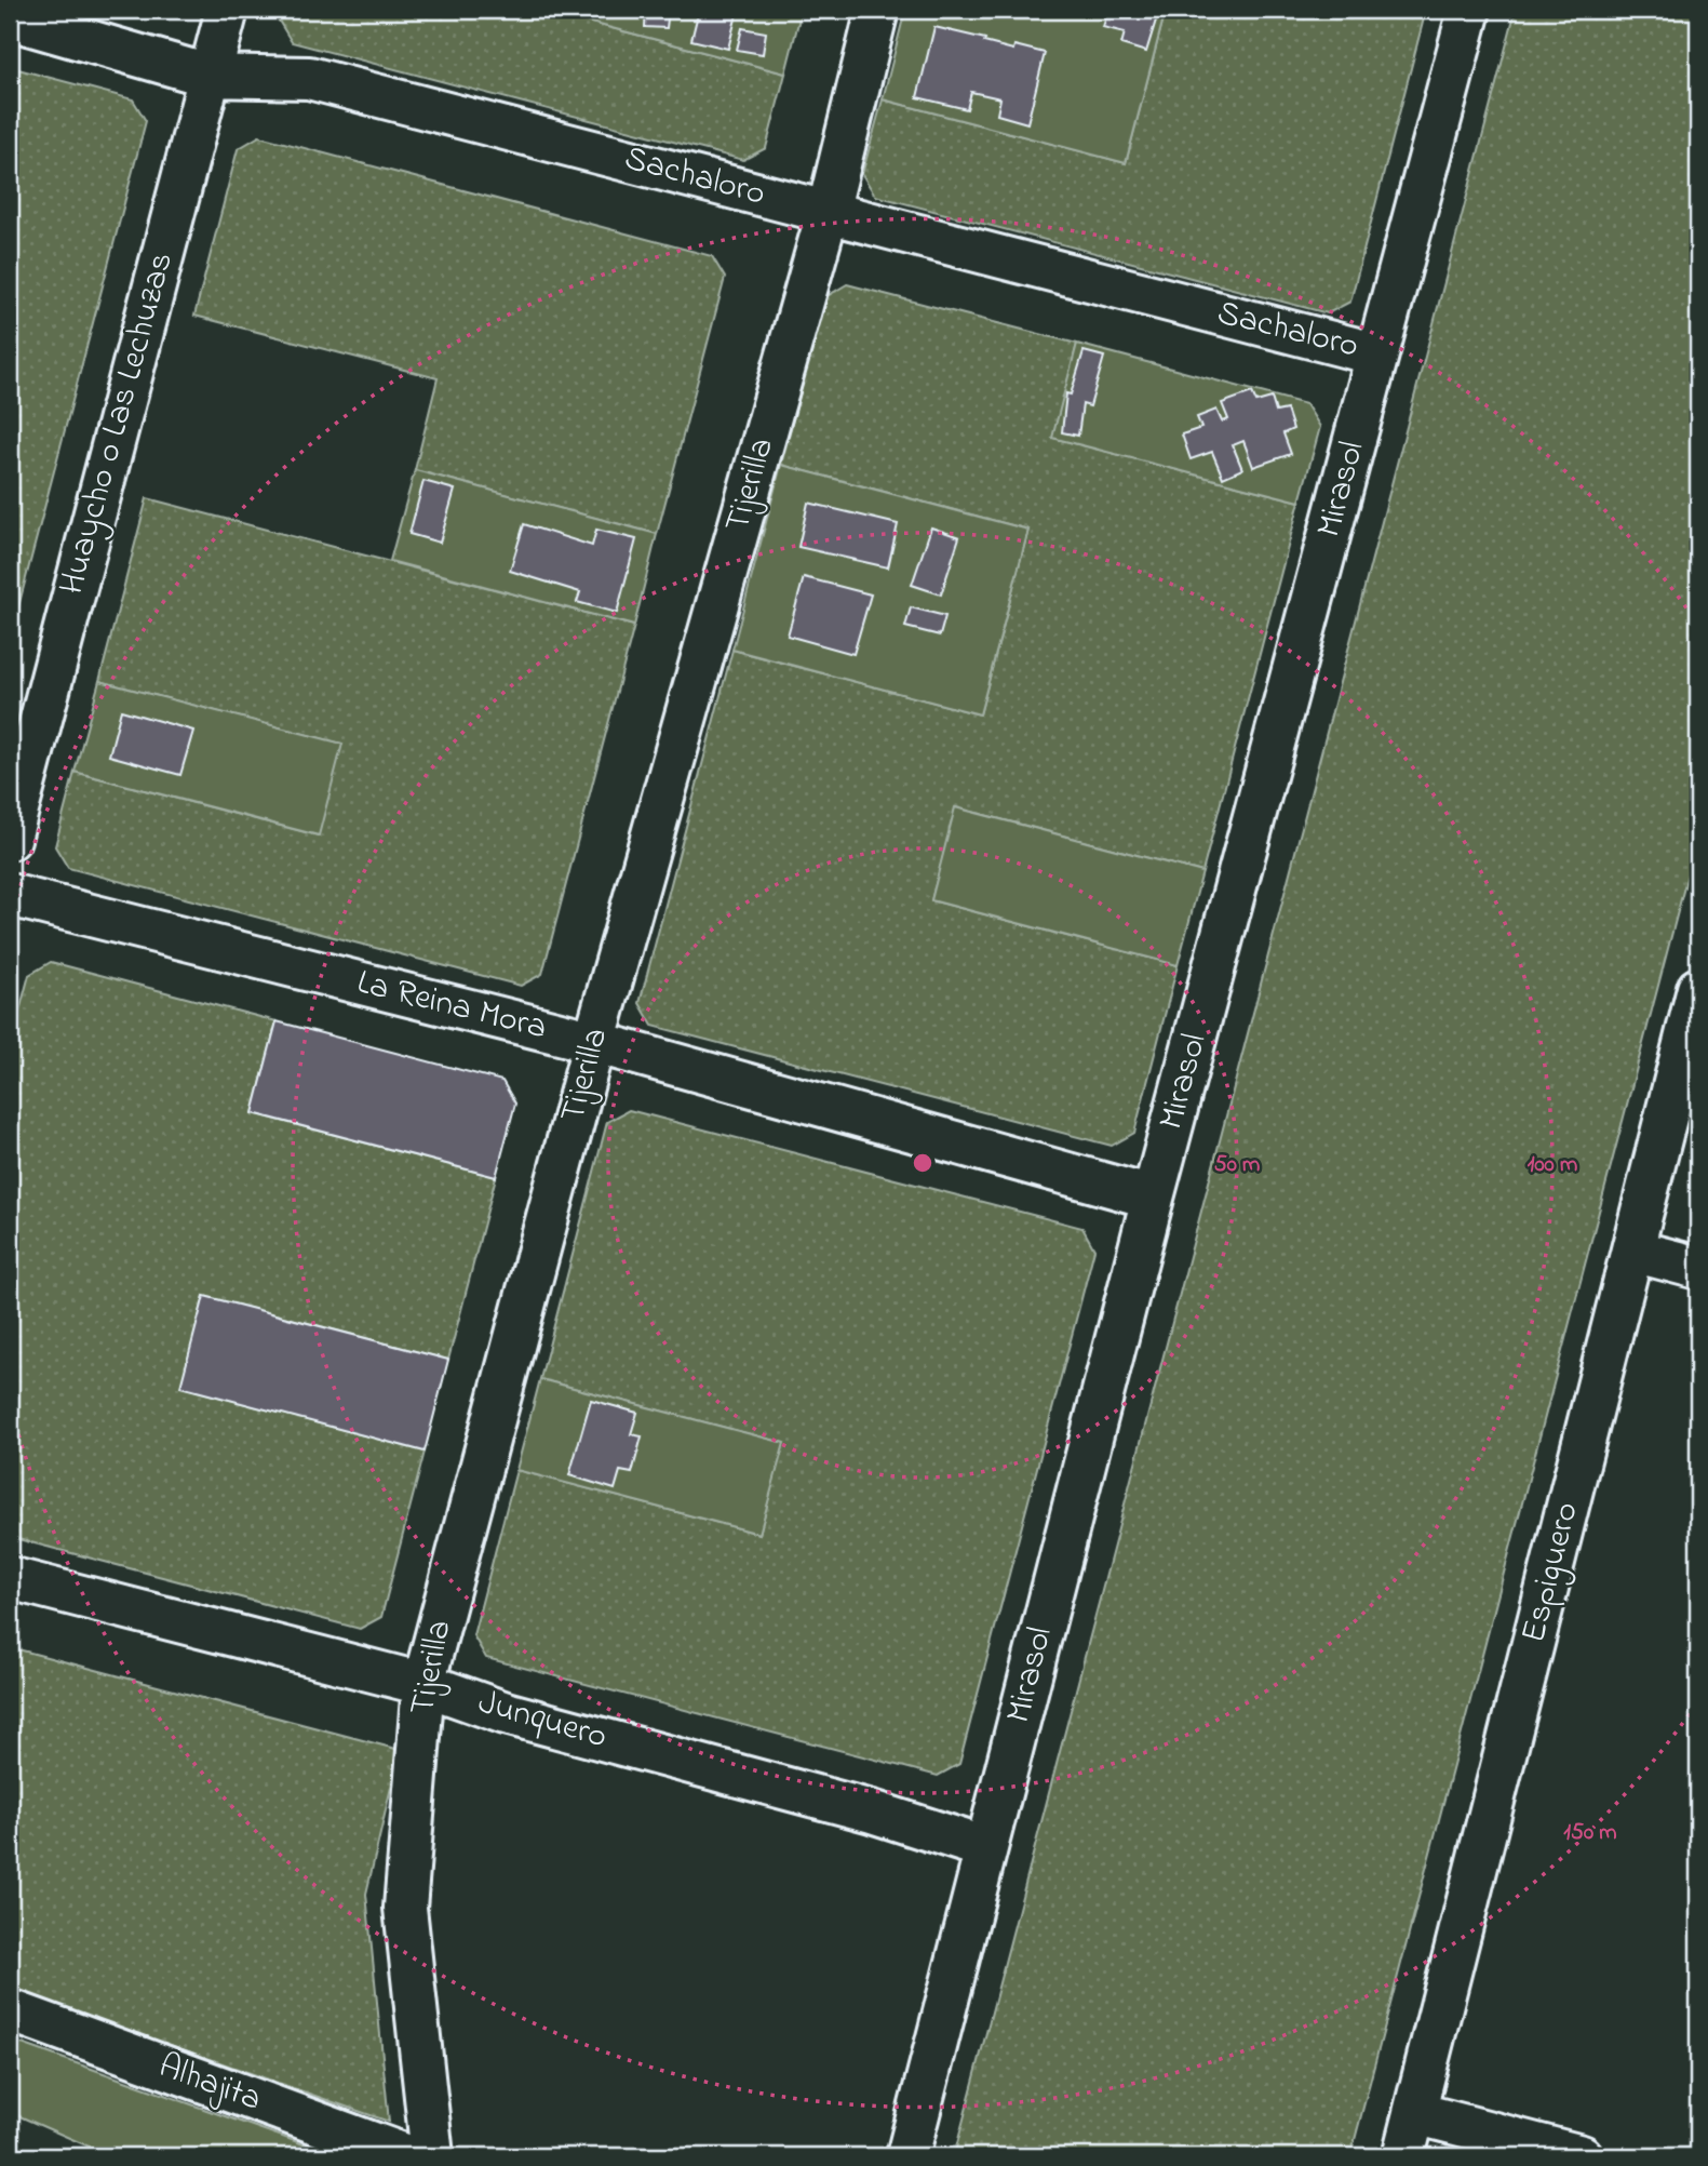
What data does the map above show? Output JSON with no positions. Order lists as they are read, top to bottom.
{
  "streets": {
    "street": [
      "Sachaloro",
      "Huaycho o Las Lechuzas",
      "Tijerilla",
      "Mirasol",
      "La Reina Mora",
      "Espiguero",
      "Junquero",
      "Alhajita"
    ]
  },
  "crossings": [
    ["Sachaloro", "Huaycho o Las Lechuzas"],
    ["Sachaloro", "Tijerilla"],
    ["Sachaloro", "Mirasol"],
    ["Tijerilla", "La Reina Mora"],
    ["Tijerilla", "Junquero"],
    ["Mirasol", "La Reina Mora"],
    ["Mirasol", "Junquero"]
  ],
  "rings": ["50 m", "100 m", "150 m"]
}
